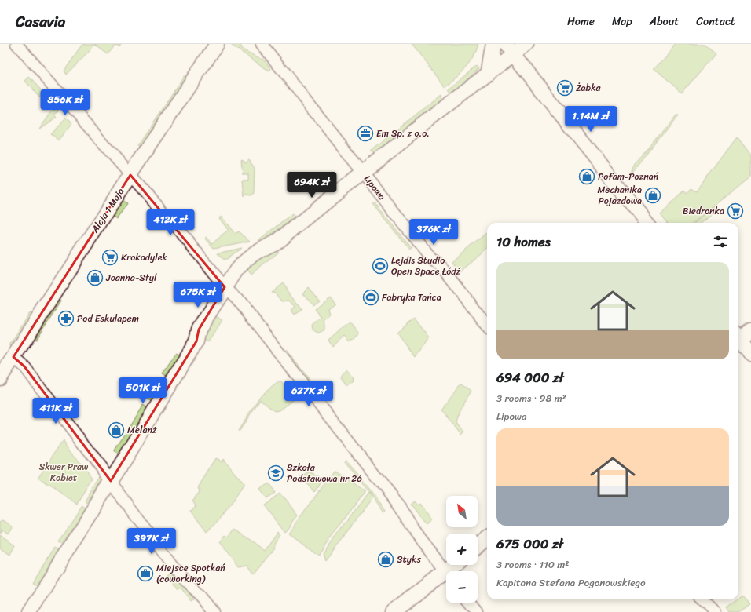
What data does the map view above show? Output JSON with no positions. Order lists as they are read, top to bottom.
{
  "streets": {
    "street": ["Lipowa", "Aleja 1 Maja"]
  },
  "parks": ["Skwer Praw Kobiet"],
  "places": {
    "supermarket": ["Żabka", "Biedronka", "Krokodylek"],
    "office": ["Em Sp. z o.o.", "Miejsce Spotkań (coworking)"],
    "shop": [
      "Pofam-Poznań",
      "Mechanika Pojazdowa",
      "Joanna-Styl",
      "Melanż",
      "Styks"
    ],
    "sports": ["Lejdis Studio Open Space Łódź", "Fabryka Tańca"],
    "pharmacy": ["Pod Eskulapem"],
    "school or university": ["Szkoła Podstawowa nr 26"]
  },
  "north": "top left",
  "page": {
    "header": "Casavia",
    "nav": [
      "Home",
      "Map",
      "About",
      "Contact"
    ],
    "price": [
      "856K zł",
      "1.14M zł",
      "694K zł",
      "412K zł",
      "376K zł",
      "675K zł",
      "501K zł",
      "627K zł",
      "411K zł",
      "397K zł"
    ],
    "heading": "10 homes",
    "list": [
      {
        "name": "694 000 zł",
        "note": "3 rooms · 98 m² · Lipowa"
      },
      {
        "name": "675 000 zł",
        "note": "3 rooms · 110 m² · Kapitana Stefana Pogonowskiego"
      }
    ],
    "map_buttons": ["+", "−"]
  }
}
